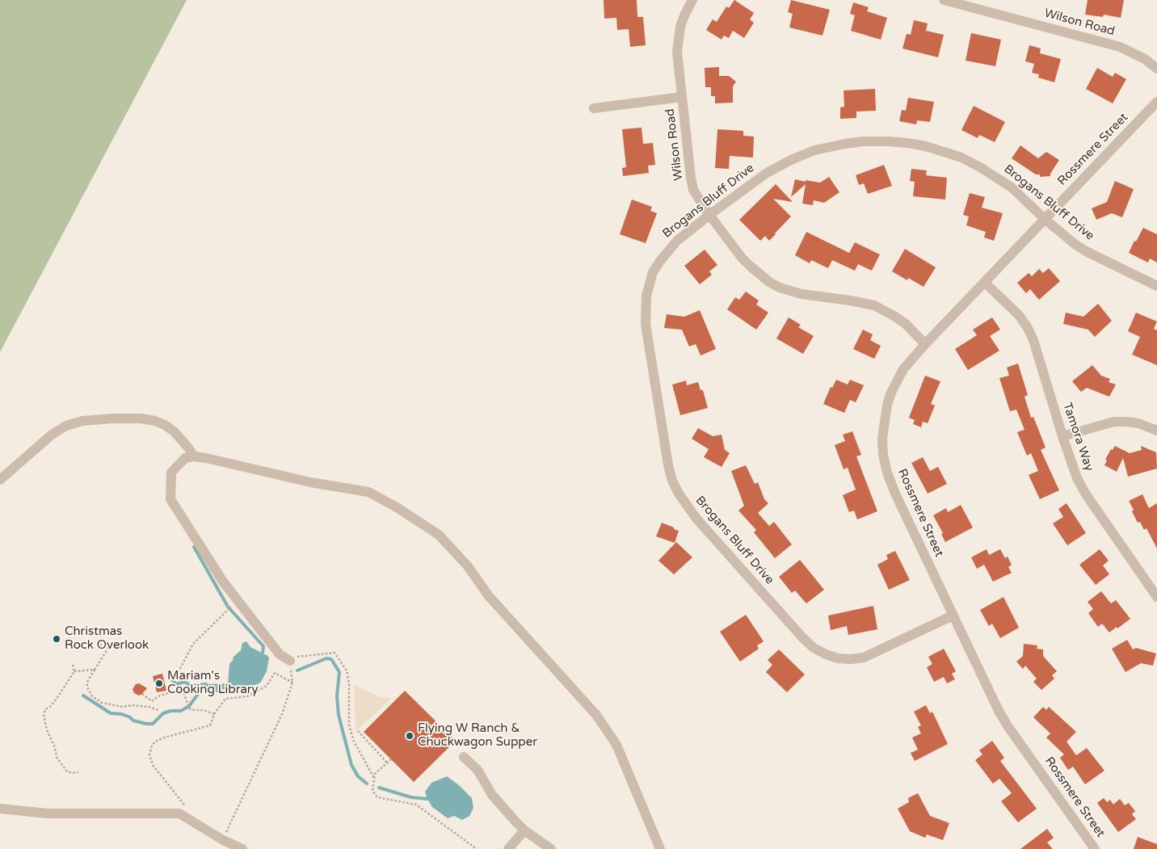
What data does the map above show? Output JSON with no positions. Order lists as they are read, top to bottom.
{
  "streets": {
    "street": [
      "Wilson Road",
      "Rossmere Street",
      "Brogans Bluff Drive",
      "Tamora Way"
    ]
  },
  "crossings": [
    ["Wilson Road", "Rossmere Street"],
    ["Wilson Road", "Brogans Bluff Drive"],
    ["Rossmere Street", "Brogans Bluff Drive"],
    ["Rossmere Street", "Tamora Way"]
  ],
  "places": ["Christmas Rock Overlook", "Mariam's Cooking Library", "Flying W Ranch & Chuckwagon Supper"]
}
